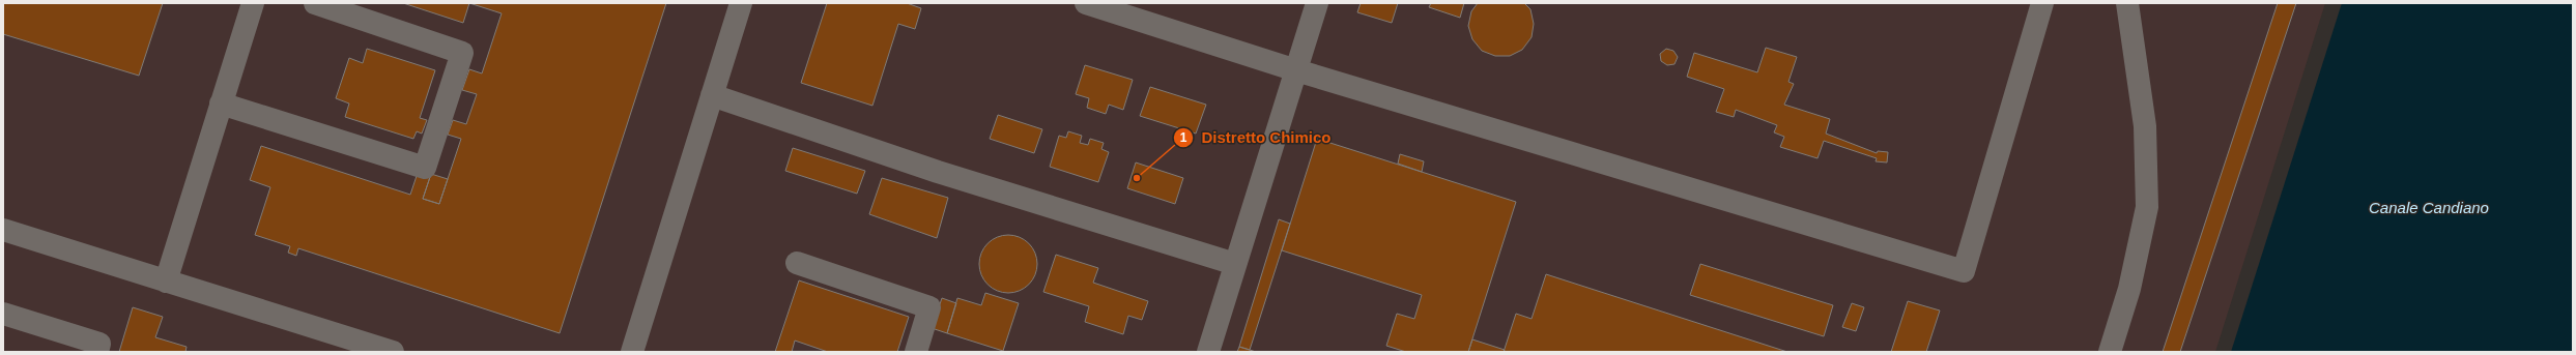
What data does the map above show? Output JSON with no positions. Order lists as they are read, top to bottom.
{
  "water": ["Canale Candiano"],
  "places": ["Distretto Chimico"]
}
